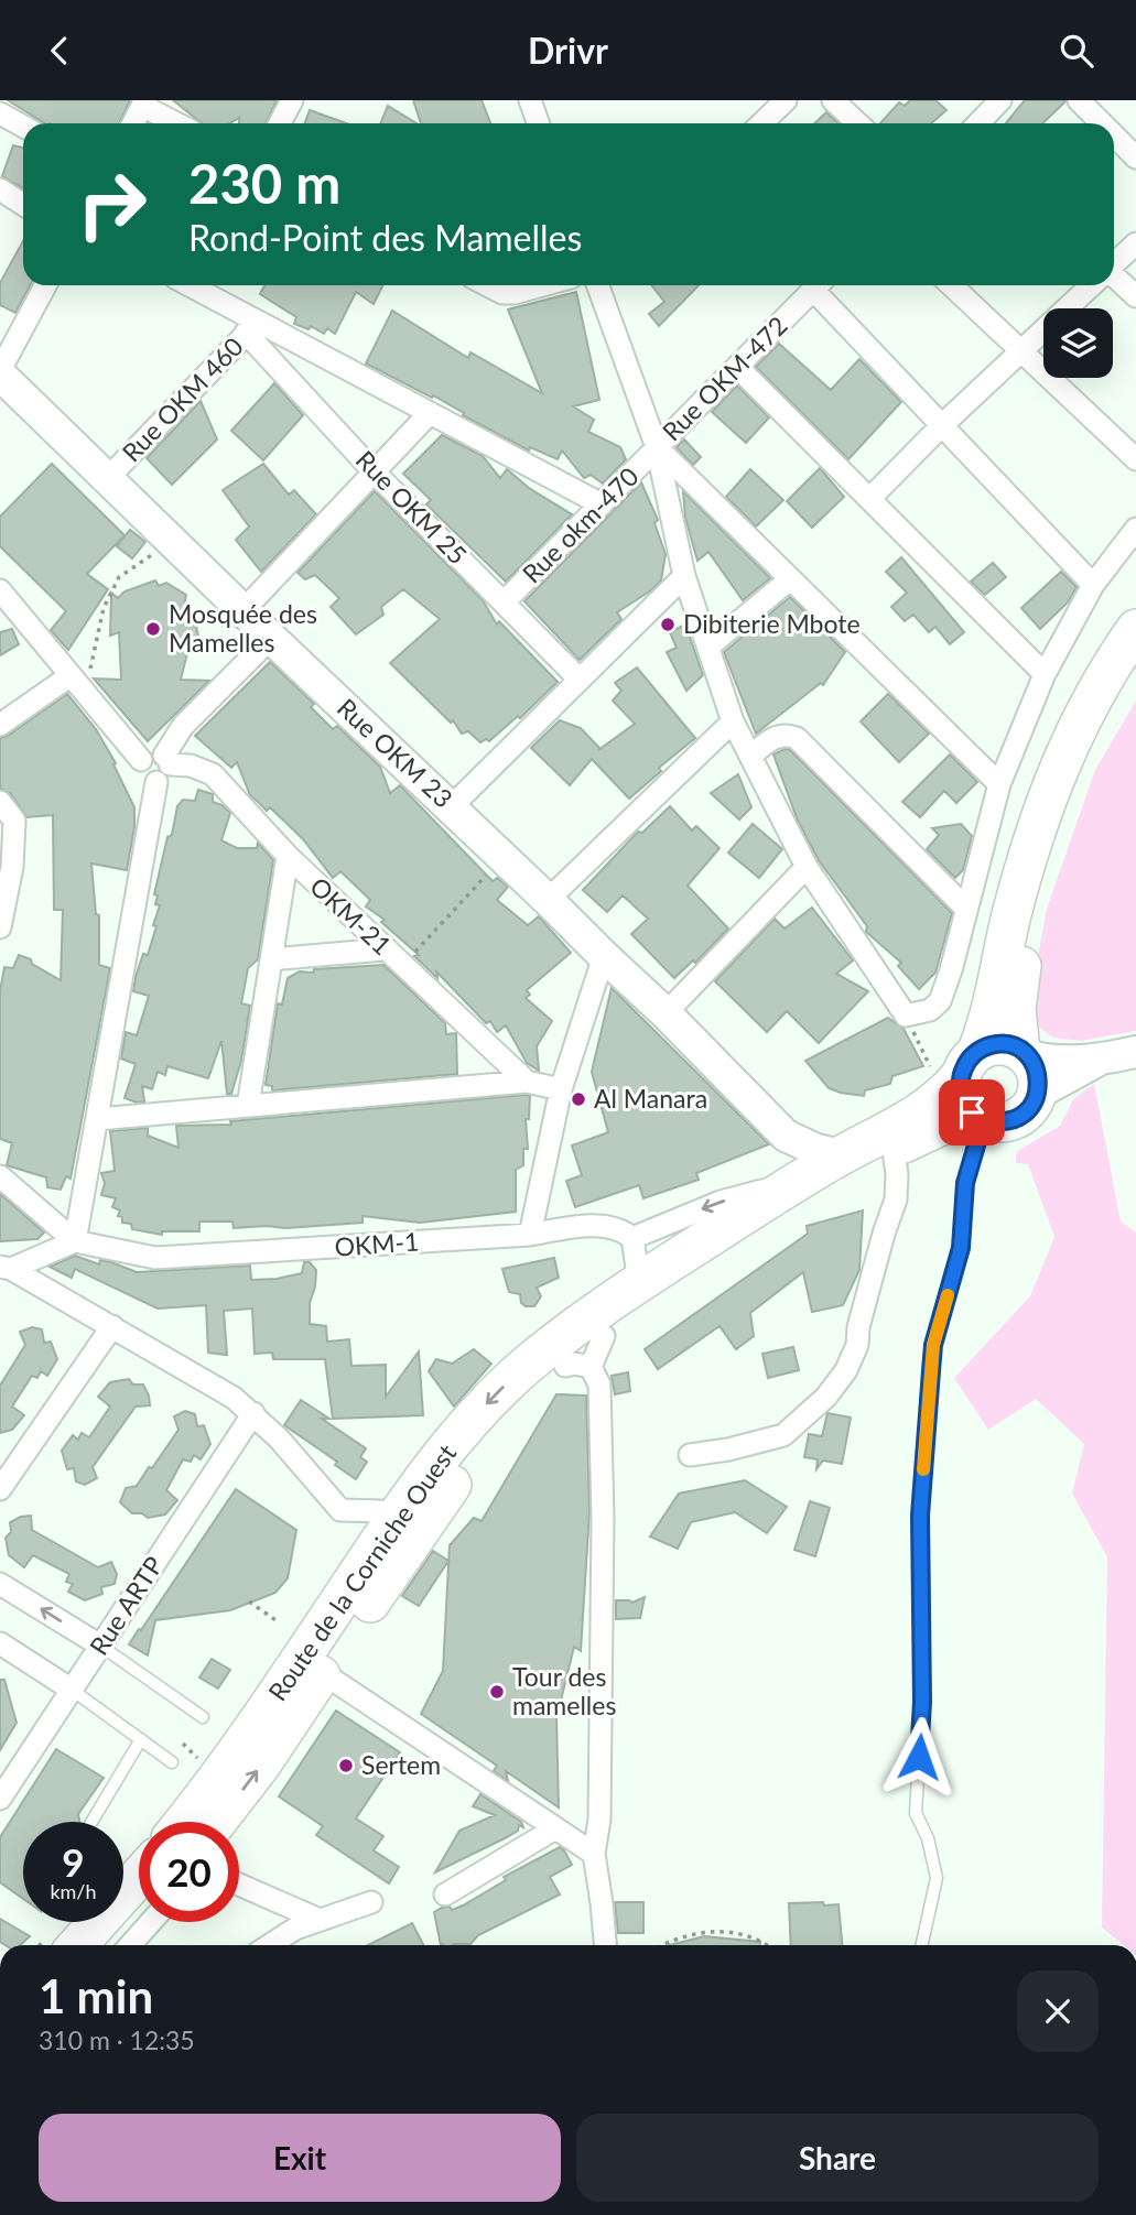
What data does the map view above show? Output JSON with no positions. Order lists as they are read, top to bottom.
{
  "streets": {
    "highway": ["Route de la Corniche Ouest"],
    "street": [
      "Rue OKM-472",
      "Rue OKM 460",
      "Rue OKM 25",
      "Rue okm-470",
      "Rue OKM 23",
      "OKM-21",
      "OKM-1",
      "Rue ARTP"
    ]
  },
  "crossings": [
    ["Rue OKM-472", "Rue okm-470"],
    ["Rue OKM 460", "Rue OKM 25"],
    ["Rue OKM 460", "Rue OKM 23"],
    ["Rue OKM 25", "Rue okm-470"]
  ],
  "places": [
    "Dibiterie Mbote",
    "Mosquée des Mamelles",
    "Al Manara",
    "Tour des mamelles",
    "Sertem"
  ],
  "page": {
    "header": "Drivr",
    "turn": ["230 m", "Rond-Point des Mamelles"],
    "speed": "9 km/h",
    "limit": "20",
    "heading": ["1 min", "310 m · 12:35"],
    "buttons": ["Exit", "Share"]
  }
}
